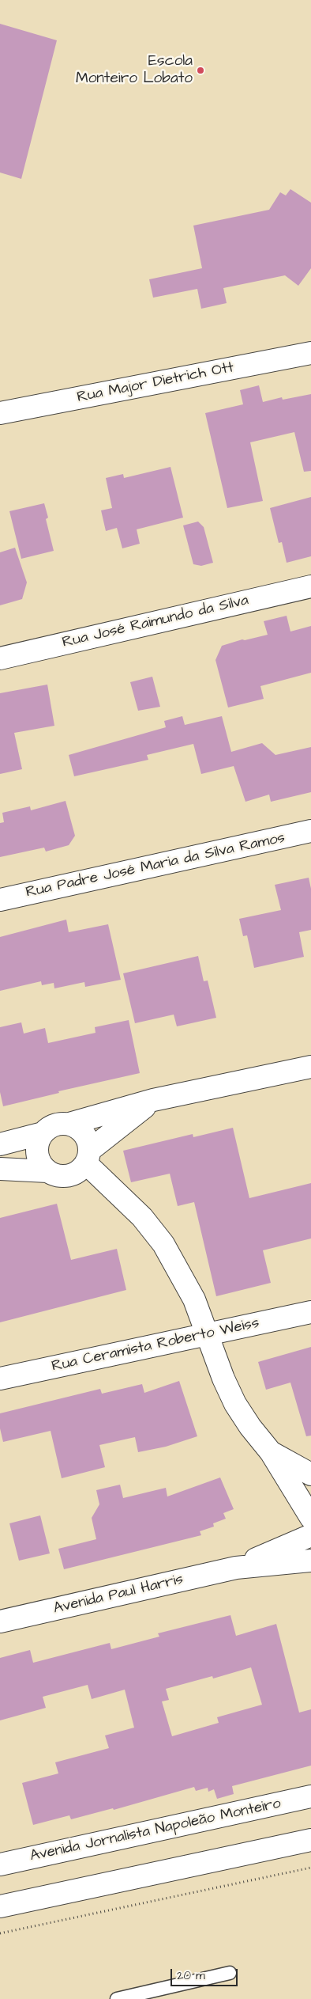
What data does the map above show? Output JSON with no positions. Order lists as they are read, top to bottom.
{
  "streets": {
    "street": [
      "Rua Major Dietrich Ott",
      "Rua José Raimundo da Silva",
      "Rua Padre José Maria da Silva Ramos",
      "Rua Ceramista Roberto Weiss",
      "Avenida Paul Harris",
      "Avenida Jornalista Napoleão Monteiro"
    ]
  },
  "places": ["Escola Monteiro Lobato"],
  "scale_bar": "20 m"
}
